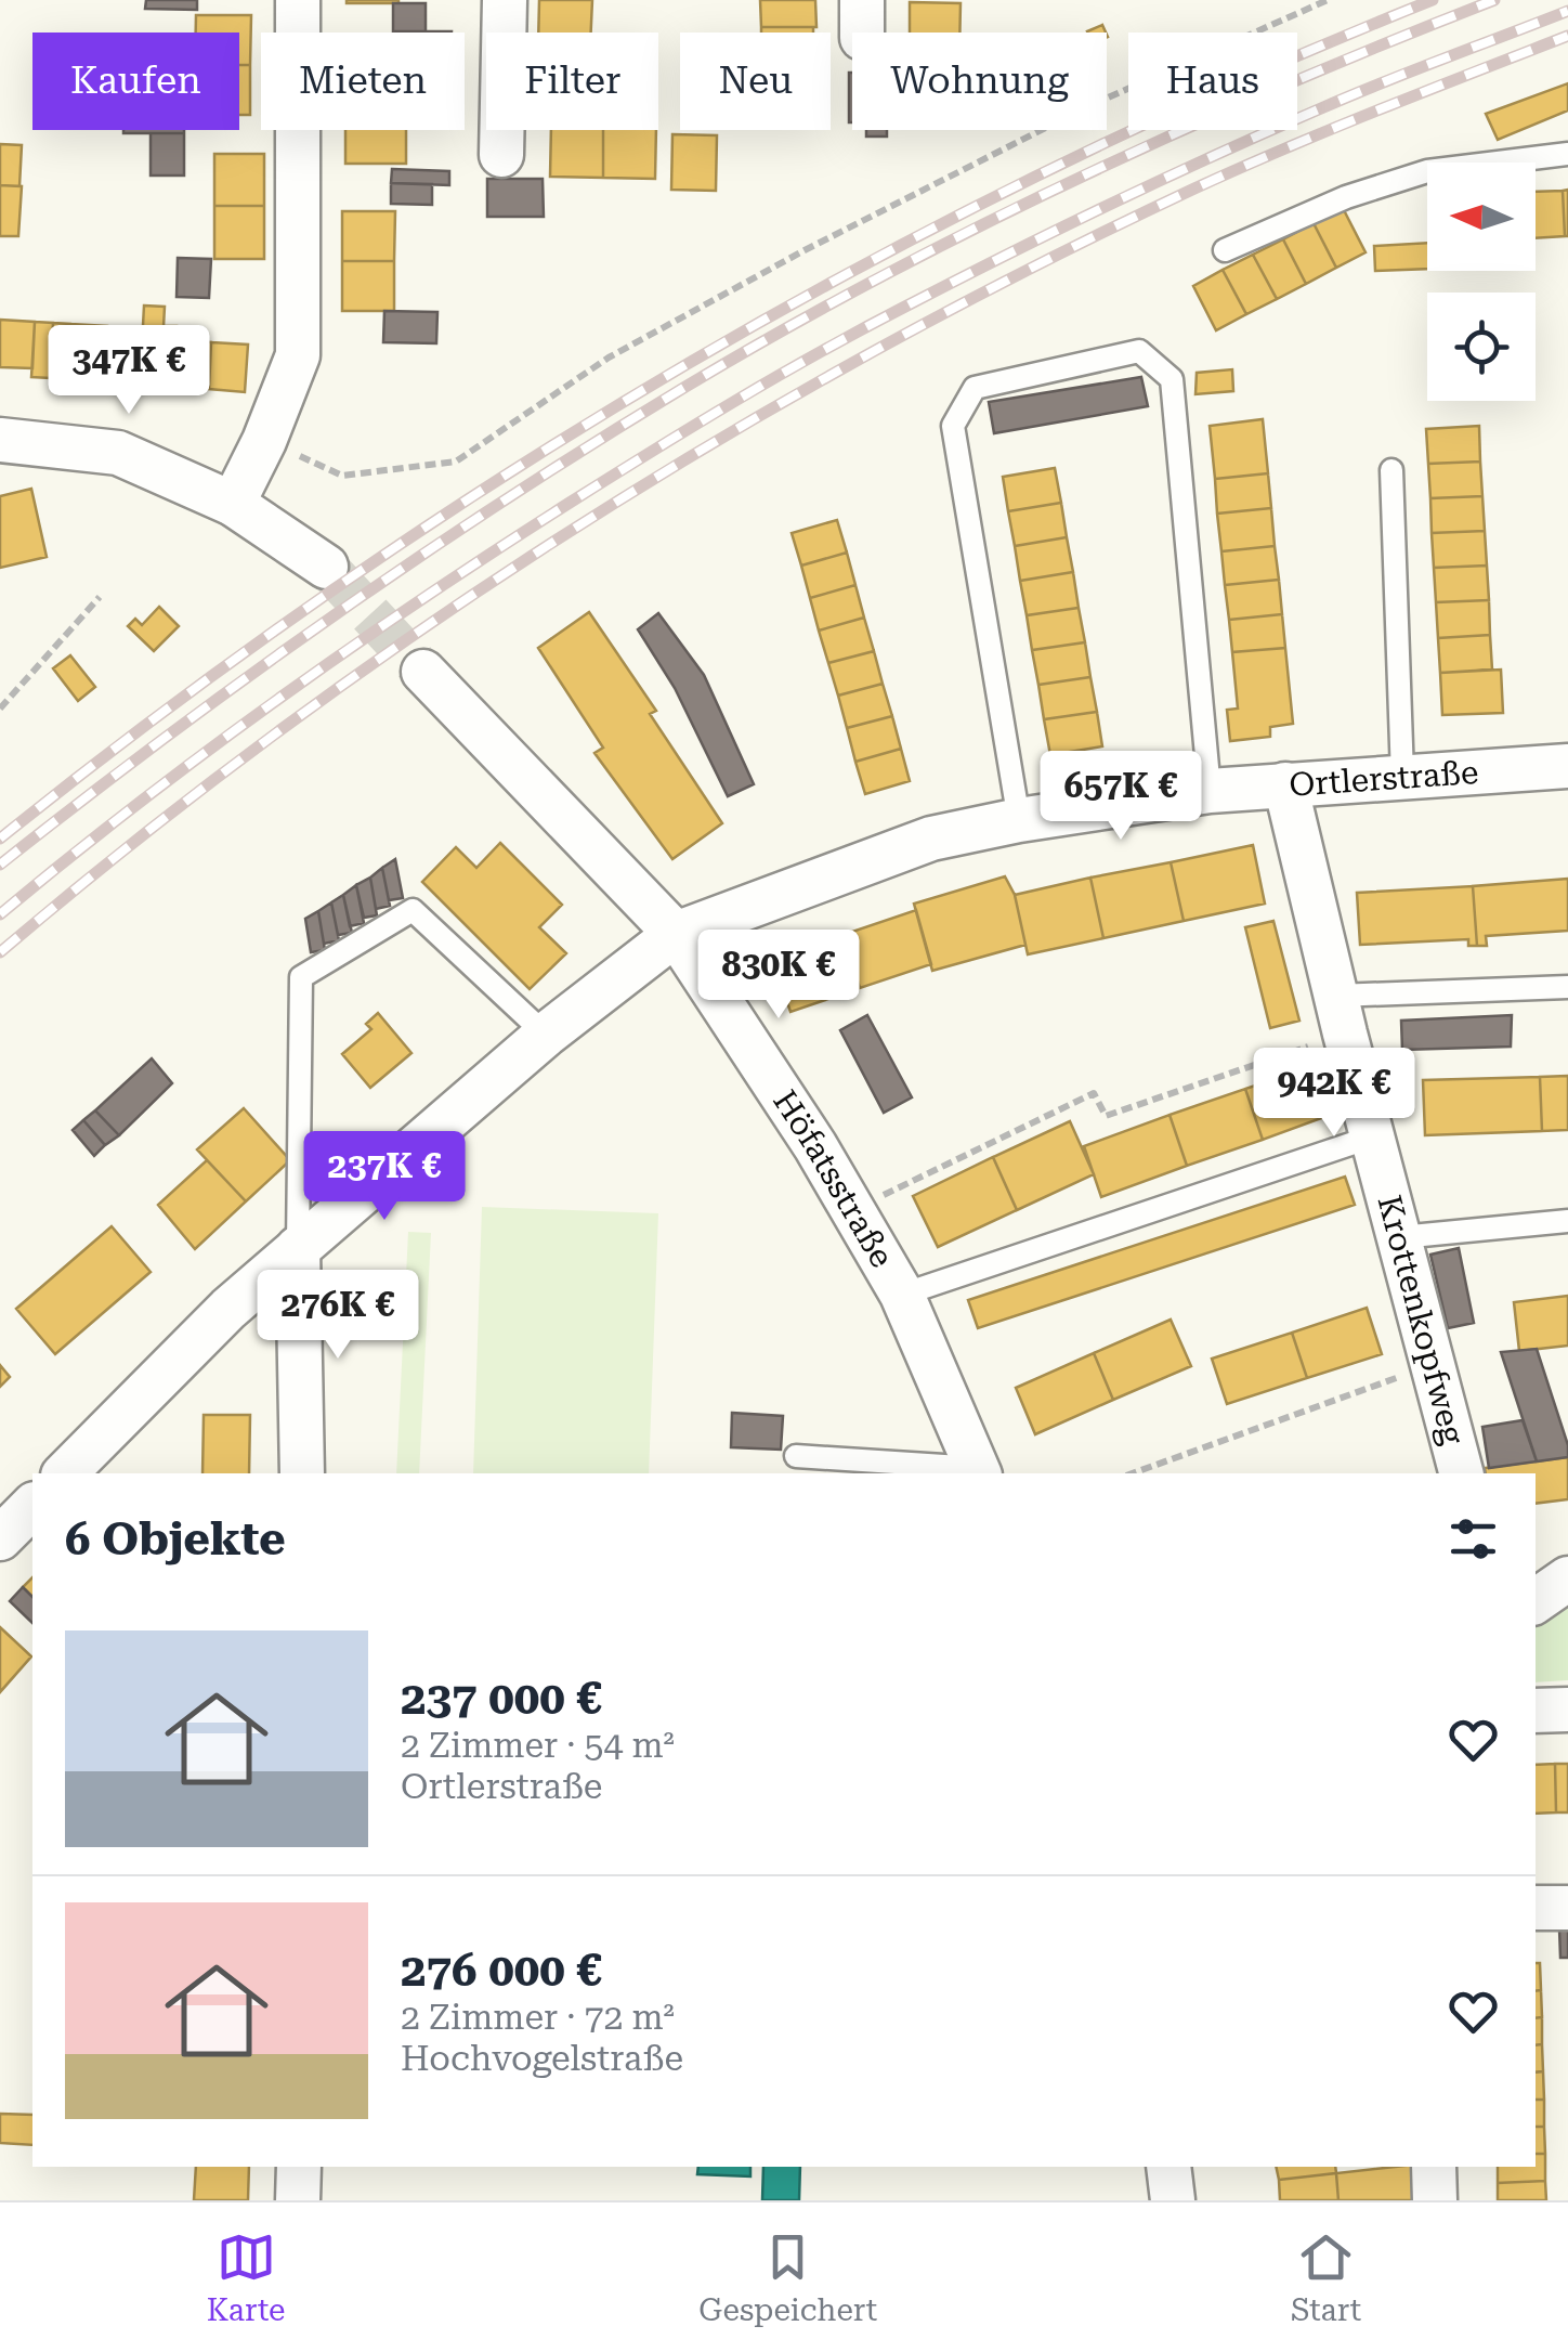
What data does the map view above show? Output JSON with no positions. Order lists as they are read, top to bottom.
{
  "streets": {
    "street": ["Ortlerstraße", "Höfatsstraße", "Krottenkopfweg"]
  },
  "crossings": [
    ["Ortlerstraße", "Höfatsstraße"],
    ["Ortlerstraße", "Krottenkopfweg"]
  ],
  "north": "left",
  "page": {
    "chip": [
      "Kaufen",
      "Mieten",
      "Filter",
      "Neu",
      "Wohnung",
      "Haus"
    ],
    "price": [
      "347K €",
      "657K €",
      "830K €",
      "942K €",
      "237K €",
      "276K €"
    ],
    "heading": "6 Objekte",
    "list": [
      {
        "name": "237 000 €",
        "note": "2 Zimmer · 54 m² · Ortlerstraße"
      },
      {
        "name": "276 000 €",
        "note": "2 Zimmer · 72 m² · Hochvogelstraße"
      }
    ],
    "tabs": ["Karte", "Gespeichert", "Start"]
  }
}
